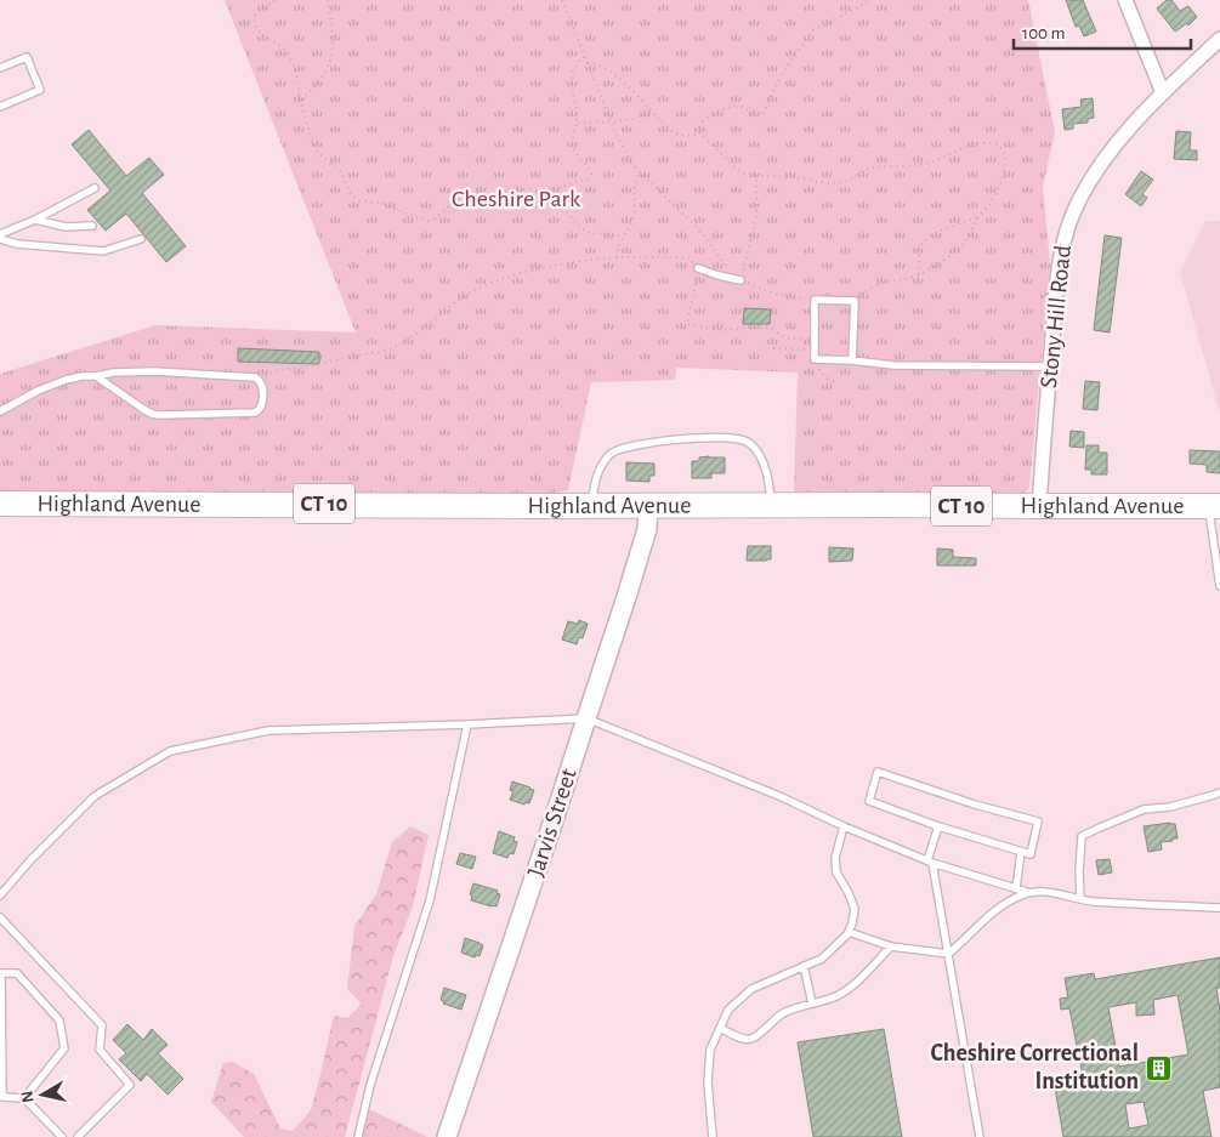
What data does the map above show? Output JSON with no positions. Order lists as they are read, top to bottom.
{
  "streets": {
    "highway": ["Highland Avenue", "CT 10"],
    "street": ["Stony Hill Road", "Jarvis Street"]
  },
  "crossings": [
    ["Stony Hill Road", "Highland Avenue"],
    ["Highland Avenue", "Jarvis Street"]
  ],
  "parks": ["Cheshire Park"],
  "places": {
    "building": ["Cheshire Correctional Institution"]
  },
  "scale_bar": "100 m",
  "north": "left"
}
